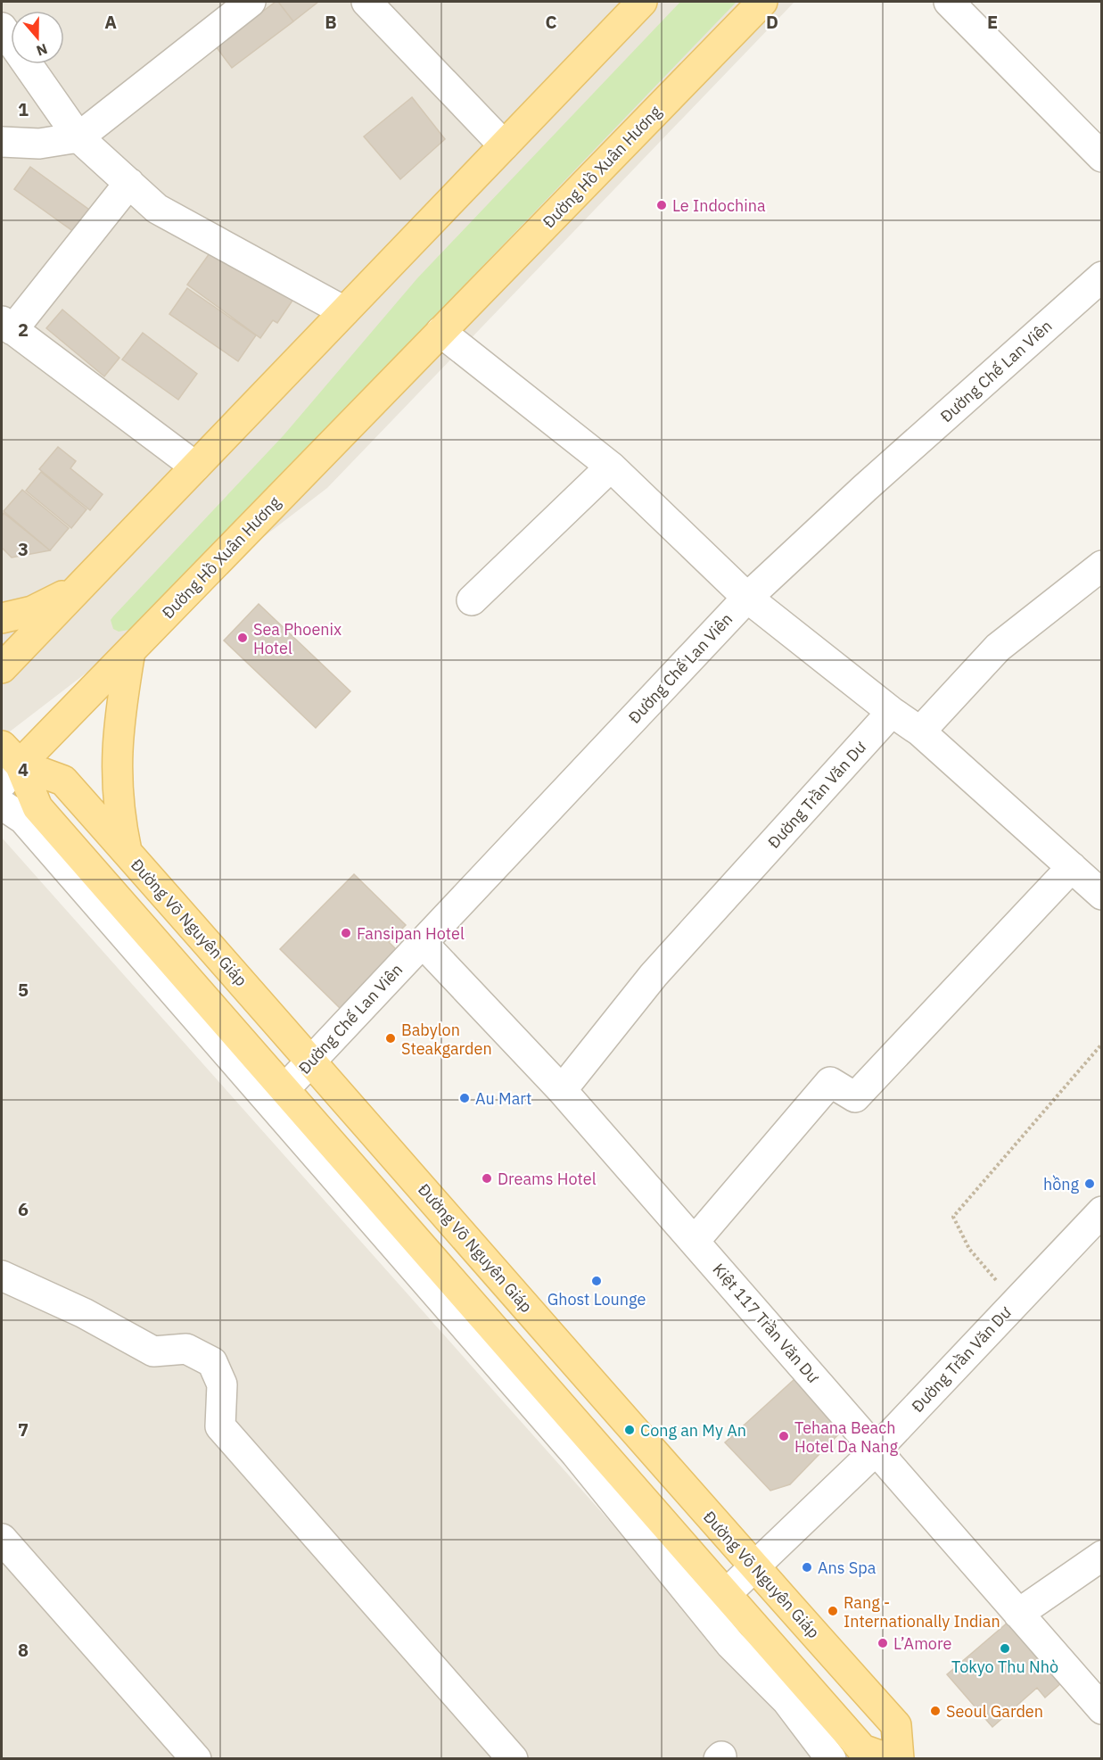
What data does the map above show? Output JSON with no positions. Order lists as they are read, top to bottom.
{
  "streets": {
    "main road": ["Đường Hồ Xuân Hương", "Đường Võ Nguyên Giáp"],
    "street": ["Đường Chế Lan Viên", "Đường Trần Văn Dư", "Kiệt 117 Trần Văn Dư"]
  },
  "crossings": [
    ["Đường Hồ Xuân Hương", "Đường Võ Nguyên Giáp"],
    ["Đường Chế Lan Viên", "Đường Võ Nguyên Giáp"],
    ["Đường Chế Lan Viên", "Kiệt 117 Trần Văn Dư"],
    ["Đường Trần Văn Dư", "Đường Võ Nguyên Giáp"],
    ["Đường Trần Văn Dư", "Kiệt 117 Trần Văn Dư"]
  ],
  "places": [
    "Le Indochina",
    "Sea Phoenix Hotel",
    "Fansipan Hotel",
    "Babylon Steakgarden",
    "Au Mart",
    "Dreams Hotel",
    "hồng",
    "Ghost Lounge",
    "Cong an My An",
    "Tehana Beach Hotel Da Nang",
    "Ans Spa",
    "Rang - Internationally Indian",
    "L’Amore",
    "Tokyo Thu Nhò",
    "Seoul Garden"
  ],
  "north": "bottom",
  "grid": {
    "columns": [
      "A",
      "B",
      "C",
      "D",
      "E"
    ],
    "rows": [
      "1",
      "2",
      "3",
      "4",
      "5",
      "6",
      "7",
      "8"
    ]
  }
}
